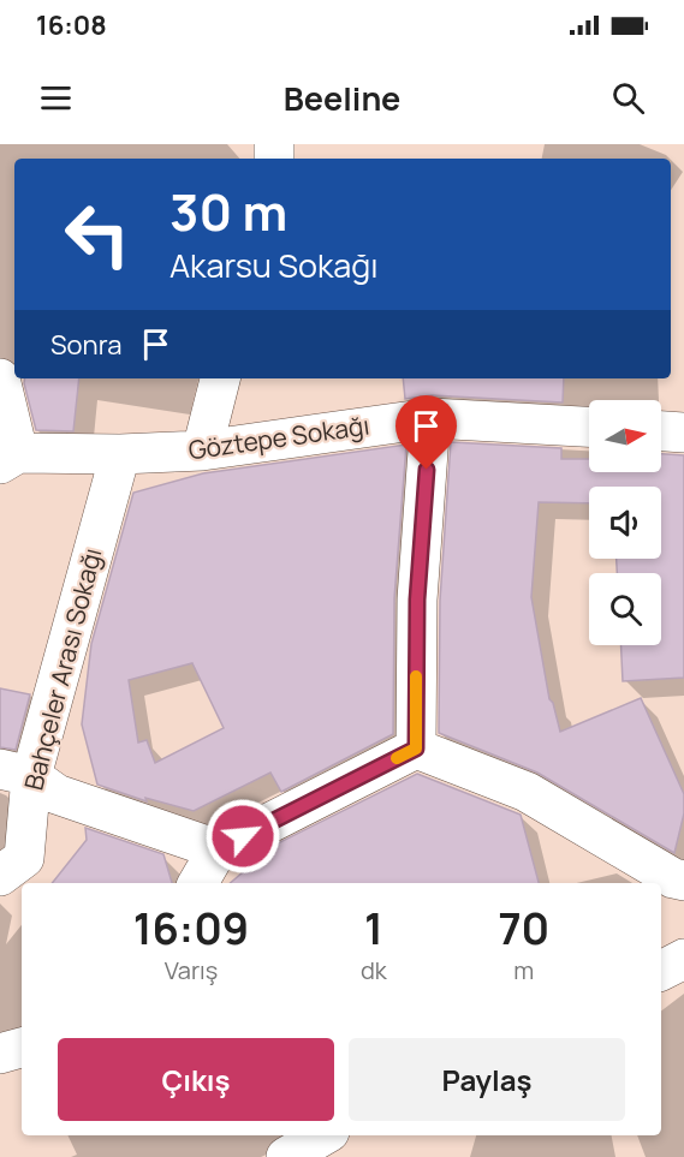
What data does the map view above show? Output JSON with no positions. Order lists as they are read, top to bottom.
{
  "streets": {
    "street": ["Göztepe Sokağı", "Bahçeler Arası Sokağı"]
  },
  "crossings": [
    ["Göztepe Sokağı", "Bahçeler Arası Sokağı"]
  ],
  "north": "right",
  "page": {
    "status": "16:08",
    "header": "Beeline",
    "turn": ["30 m", "Akarsu Sokağı"],
    "then": "Sonra",
    "eta": [
      "16:09",
      "Varış",
      "1",
      "dk",
      "70",
      "m"
    ],
    "buttons": ["Çıkış", "Paylaş"]
  }
}
